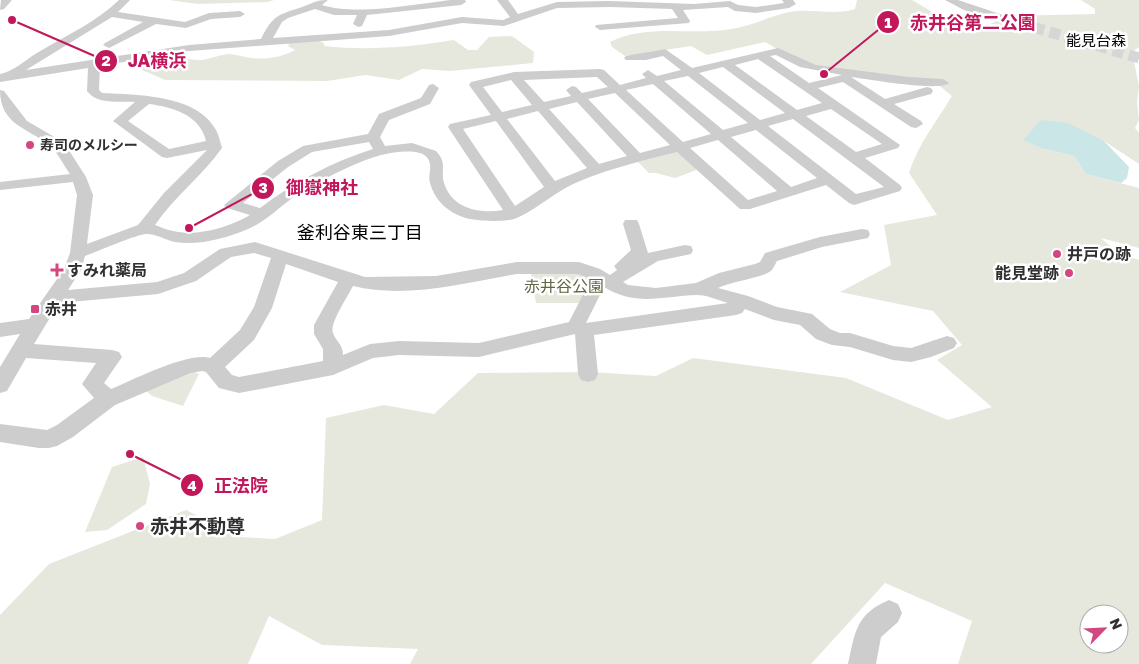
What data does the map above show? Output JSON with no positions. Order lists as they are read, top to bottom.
{
  "districts": ["能見台森", "釜利谷東三丁目"],
  "parks": ["赤井谷公園"],
  "places": {
    "other": [
      "JA横浜",
      "赤井谷第二公園",
      "寿司のメルシー",
      "御嶽神社",
      "井戸の跡",
      "能見堂跡",
      "正法院",
      "赤井不動尊"
    ],
    "health": ["すみれ薬局"],
    "transit": ["赤井"]
  },
  "north": "top right"
}
